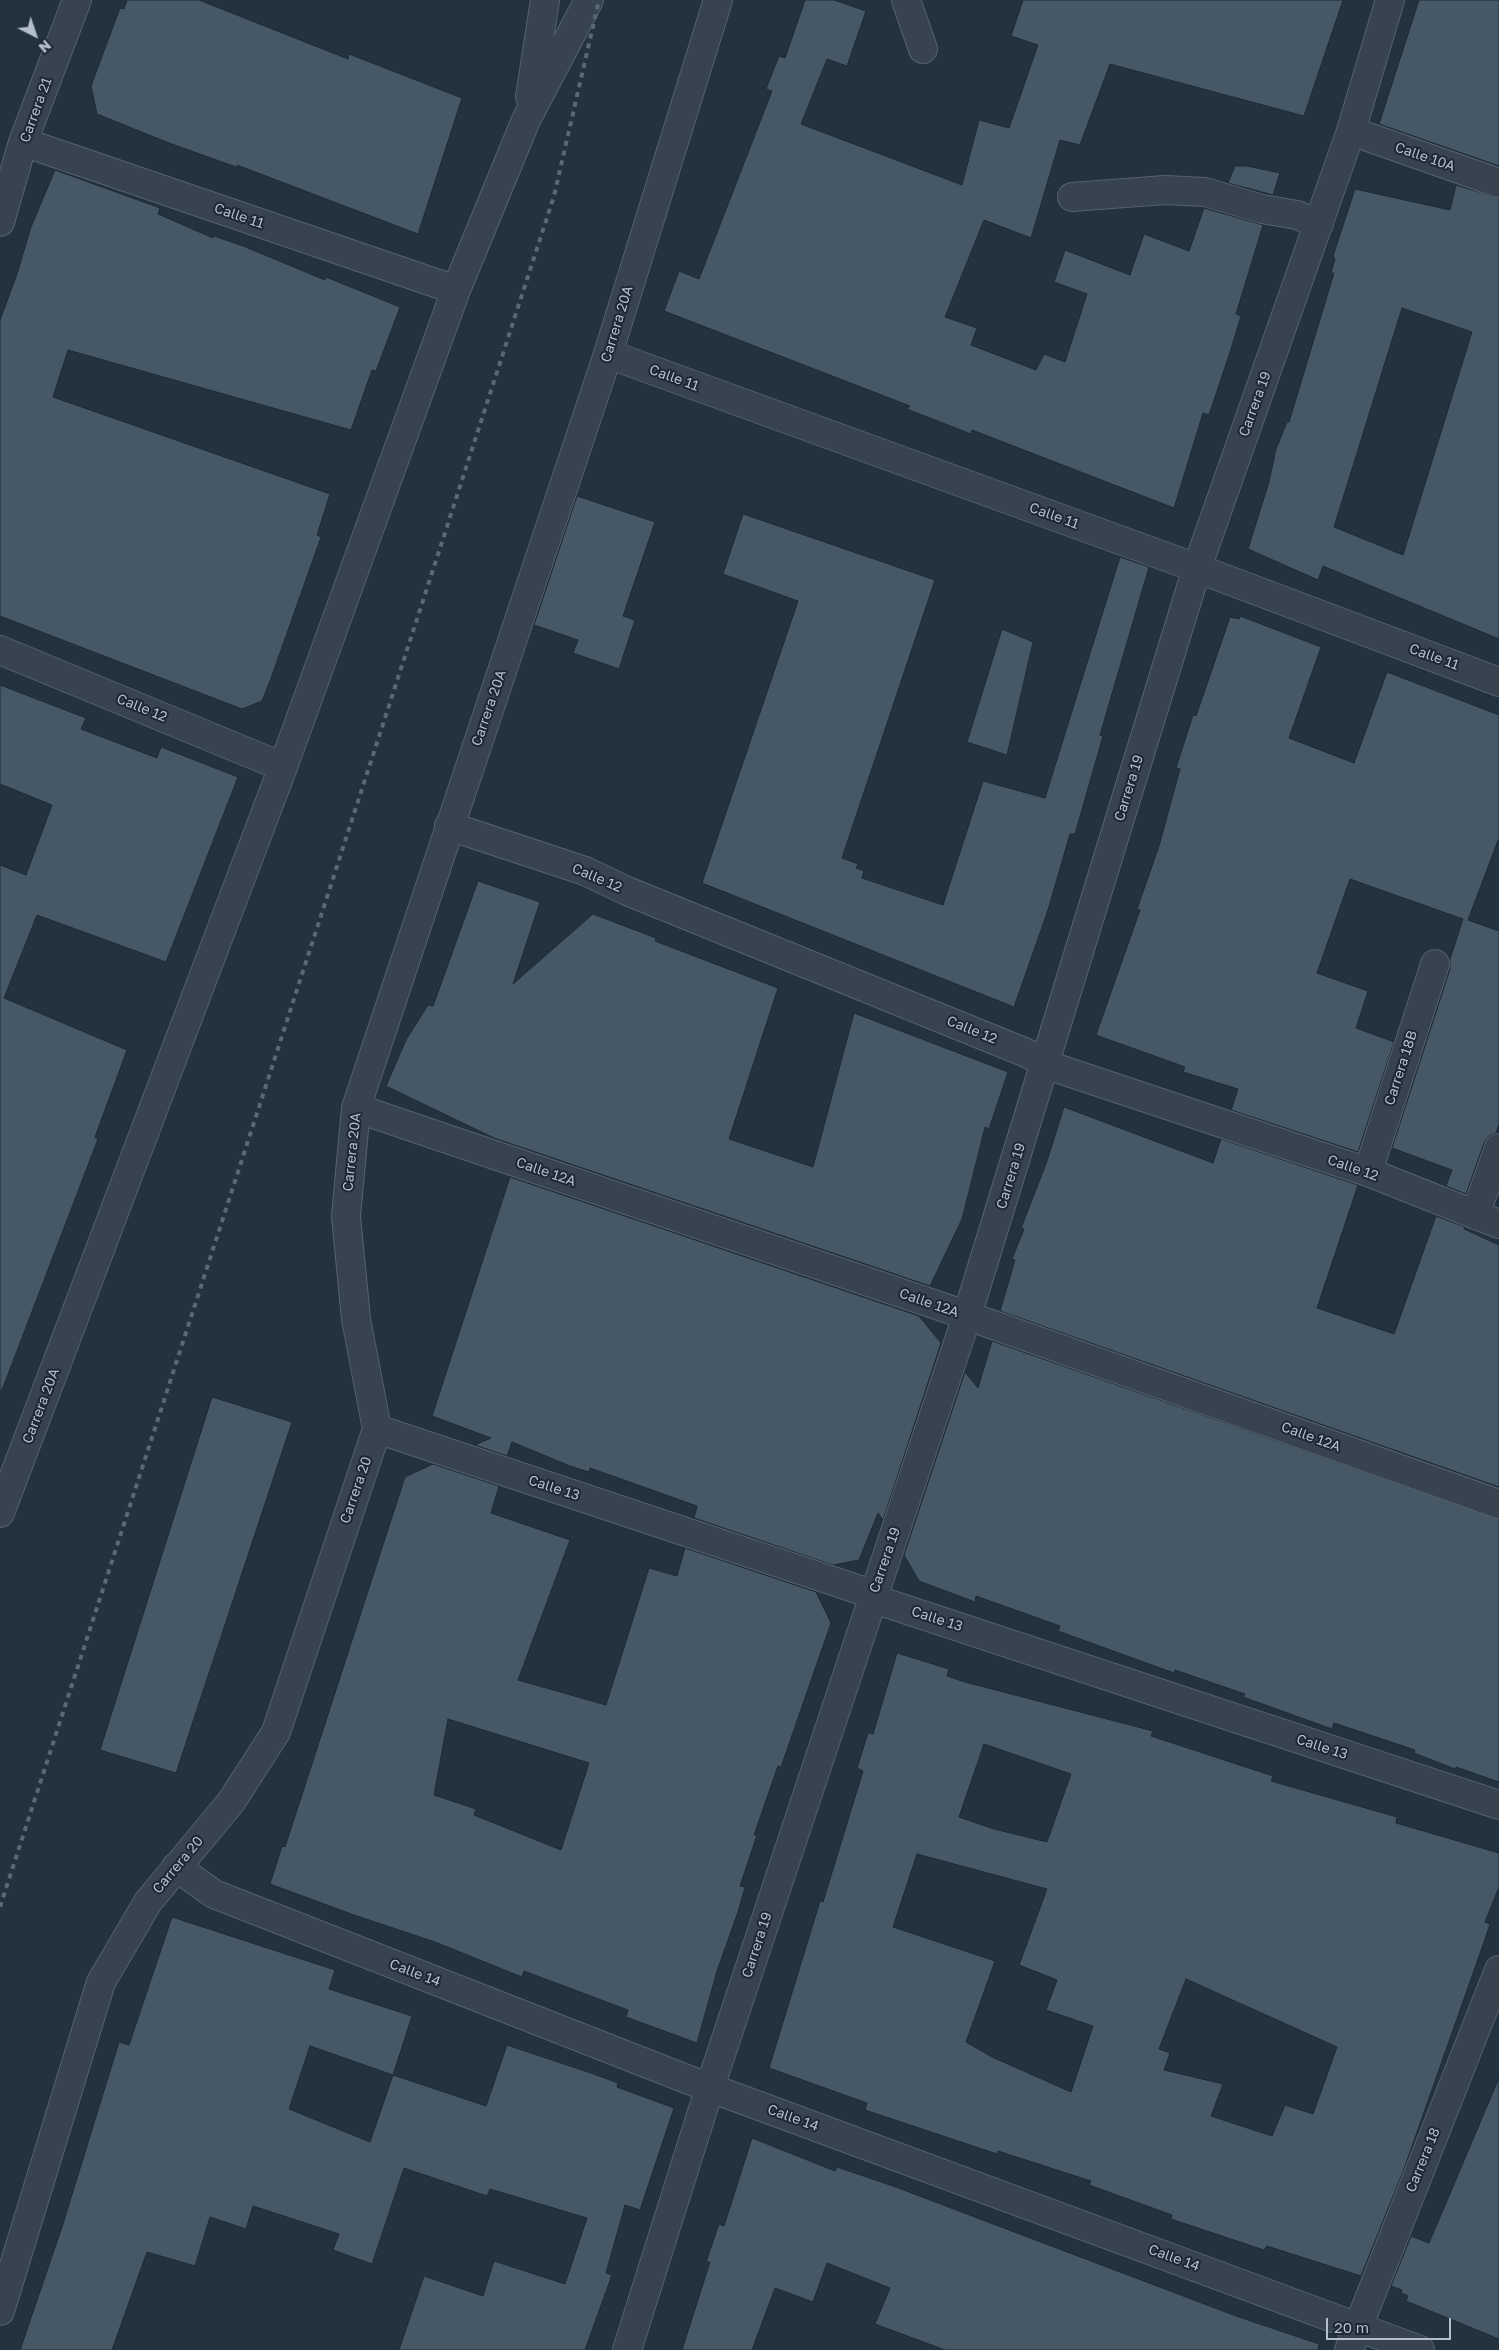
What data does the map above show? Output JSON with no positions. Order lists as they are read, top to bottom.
{
  "streets": {
    "street": [
      "Carrera 21",
      "Calle 10A",
      "Calle 11",
      "Carrera 20A",
      "Carrera 19",
      "Calle 12",
      "Carrera 18B",
      "Calle 12A",
      "Calle 13",
      "Carrera 20",
      "Calle 14",
      "Carrera 18"
    ]
  },
  "crossings": [
    ["Carrera 21", "Calle 11"],
    ["Calle 10A", "Carrera 19"],
    ["Calle 11", "Carrera 20A"],
    ["Calle 11", "Carrera 19"],
    ["Carrera 20A", "Calle 12"],
    ["Carrera 20A", "Calle 12A"],
    ["Carrera 20A", "Calle 13"],
    ["Carrera 20A", "Carrera 20"],
    ["Carrera 19", "Calle 12"],
    ["Carrera 19", "Calle 12A"],
    ["Carrera 19", "Calle 13"],
    ["Carrera 19", "Calle 14"],
    ["Calle 12", "Carrera 18B"],
    ["Calle 13", "Carrera 20"],
    ["Carrera 20", "Calle 14"],
    ["Calle 14", "Carrera 18"]
  ],
  "scale_bar": "20 m",
  "north": "bottom right"
}
